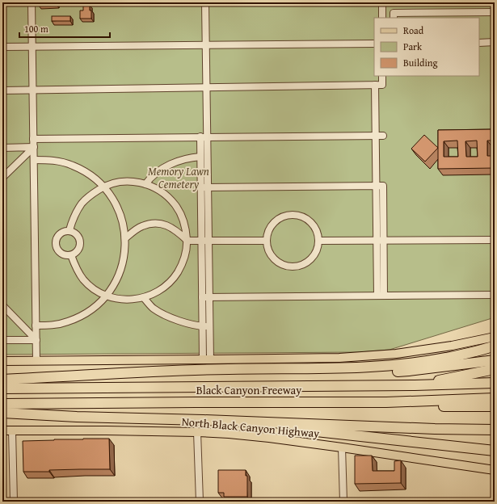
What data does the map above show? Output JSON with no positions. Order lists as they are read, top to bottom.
{
  "streets": {
    "highway": ["Black Canyon Freeway"],
    "main road": ["North Black Canyon Highway"]
  },
  "parks": ["Memory Lawn Cemetery"],
  "legend": ["Road", "Park", "Building"],
  "scale_bar": "100 m"
}
